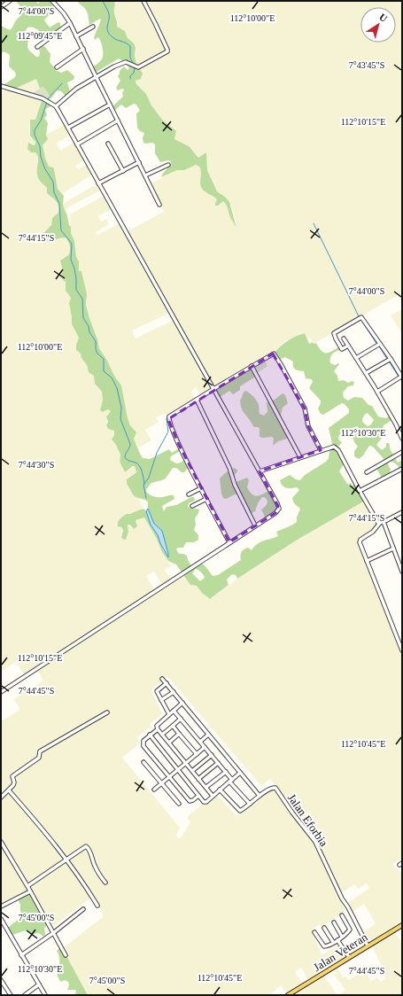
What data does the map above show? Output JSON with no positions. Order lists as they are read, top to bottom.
{
  "streets": {
    "main road": ["Jalan Veteran"],
    "street": ["Jalan Eforbia"]
  },
  "crossings": [
    ["Jalan Eforbia", "Jalan Veteran"]
  ],
  "north": "top right",
  "coordinates": [
    "7°44'00\"S",
    "112°10'00\"E",
    "112°09'45\"E",
    "7°43'45\"S",
    "112°10'15\"E",
    "7°44'15\"S",
    "112°10'30\"E",
    "7°44'30\"S",
    "7°44'45\"S",
    "112°10'45\"E",
    "7°45'00\"S"
  ]
}
